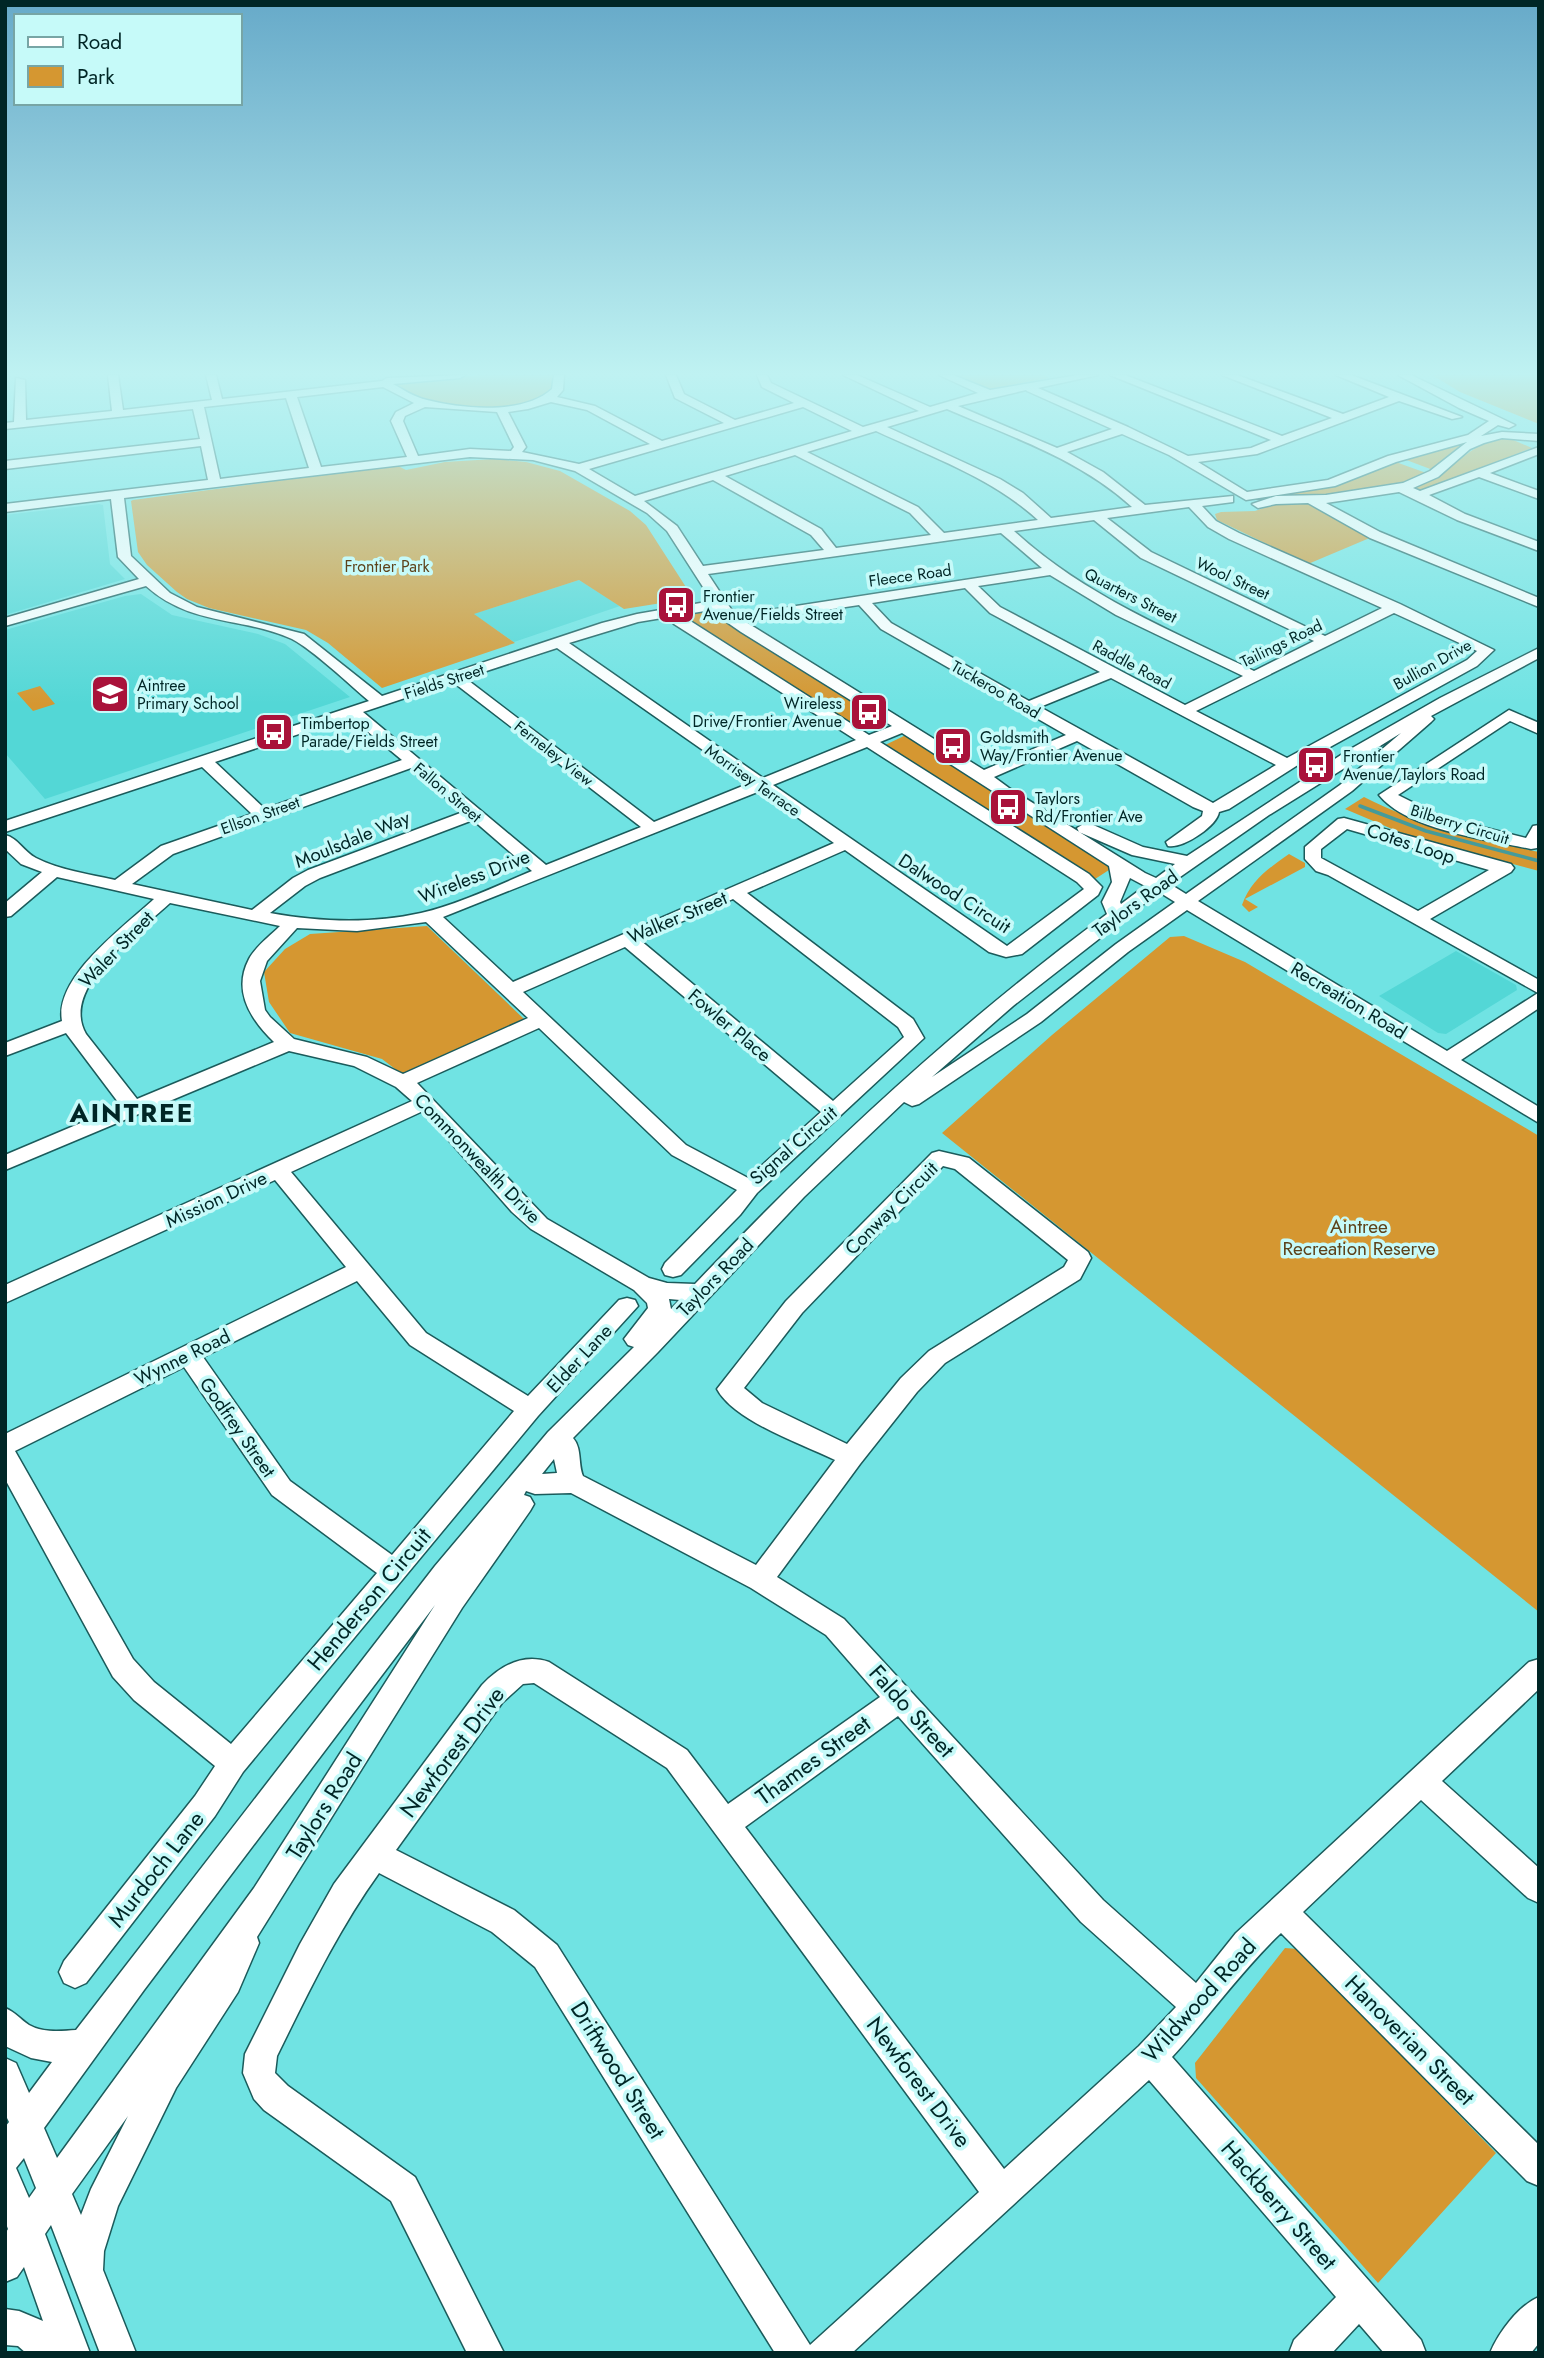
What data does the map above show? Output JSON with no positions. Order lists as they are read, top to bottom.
{
  "streets": {
    "street": [
      "Fleece Road",
      "Wool Street",
      "Quarters Street",
      "Tailings Road",
      "Raddle Road",
      "Bullion Drive",
      "Fields Street",
      "Tuckeroo Road",
      "Ferneley View",
      "Morrisey Terrace",
      "Fallon Street",
      "Ellson Street",
      "Bilberry Circuit",
      "Moulsdale Way",
      "Cotes Loop",
      "Wireless Drive",
      "Dalwood Circuit",
      "Taylors Road",
      "Walker Street",
      "Waler Street",
      "Recreation Road",
      "Fowler Place",
      "Signal Circuit",
      "Commonwealth Drive",
      "Mission Drive",
      "Conway Circuit",
      "Wynne Road",
      "Elder Lane",
      "Godfrey Street",
      "Henderson Circuit",
      "Faldo Street",
      "Newforest Drive",
      "Thames Street",
      "Murdoch Lane",
      "Wildwood Road",
      "Hanoverian Street",
      "Driftwood Street",
      "Hackberry Street"
    ]
  },
  "crossings": [
    ["Fleece Road", "Quarters Street"],
    ["Fleece Road", "Raddle Road"],
    ["Fleece Road", "Tuckeroo Road"],
    ["Wool Street", "Tailings Road"],
    ["Quarters Street", "Tailings Road"],
    ["Tailings Road", "Raddle Road"],
    ["Tailings Road", "Bullion Drive"],
    ["Raddle Road", "Bullion Drive"],
    ["Bullion Drive", "Tuckeroo Road"],
    ["Fields Street", "Ferneley View"],
    ["Fields Street", "Morrisey Terrace"],
    ["Fields Street", "Fallon Street"],
    ["Ferneley View", "Wireless Drive"],
    ["Morrisey Terrace", "Wireless Drive"],
    ["Morrisey Terrace", "Dalwood Circuit"],
    ["Morrisey Terrace", "Walker Street"],
    ["Fallon Street", "Ellson Street"],
    ["Fallon Street", "Moulsdale Way"],
    ["Fallon Street", "Wireless Drive"],
    ["Ellson Street", "Wireless Drive"],
    ["Moulsdale Way", "Wireless Drive"],
    ["Wireless Drive", "Dalwood Circuit"],
    ["Wireless Drive", "Waler Street"],
    ["Wireless Drive", "Signal Circuit"],
    ["Wireless Drive", "Commonwealth Drive"],
    ["Dalwood Circuit", "Walker Street"],
    ["Taylors Road", "Recreation Road"],
    ["Taylors Road", "Commonwealth Drive"],
    ["Walker Street", "Fowler Place"],
    ["Walker Street", "Signal Circuit"],
    ["Fowler Place", "Signal Circuit"],
    ["Commonwealth Drive", "Mission Drive"],
    ["Conway Circuit", "Faldo Street"],
    ["Wynne Road", "Godfrey Street"],
    ["Elder Lane", "Henderson Circuit"],
    ["Godfrey Street", "Henderson Circuit"],
    ["Henderson Circuit", "Murdoch Lane"],
    ["Faldo Street", "Thames Street"],
    ["Faldo Street", "Wildwood Road"],
    ["Newforest Drive", "Thames Street"],
    ["Newforest Drive", "Wildwood Road"],
    ["Newforest Drive", "Driftwood Street"],
    ["Wildwood Road", "Hanoverian Street"],
    ["Wildwood Road", "Hackberry Street"]
  ],
  "districts": ["AINTREE"],
  "parks": ["Frontier Park", "Aintree Recreation Reserve"],
  "places": {
    "bus stop": [
      "Frontier Avenue/Fields Street",
      "Wireless Drive/Frontier Avenue",
      "Timbertop Parade/Fields Street",
      "Goldsmith Way/Frontier Avenue",
      "Frontier Avenue/Taylors Road",
      "Taylors Rd/Frontier Ave"
    ],
    "school or university": ["Aintree Primary School"]
  },
  "legend": ["Road", "Park"]
}
